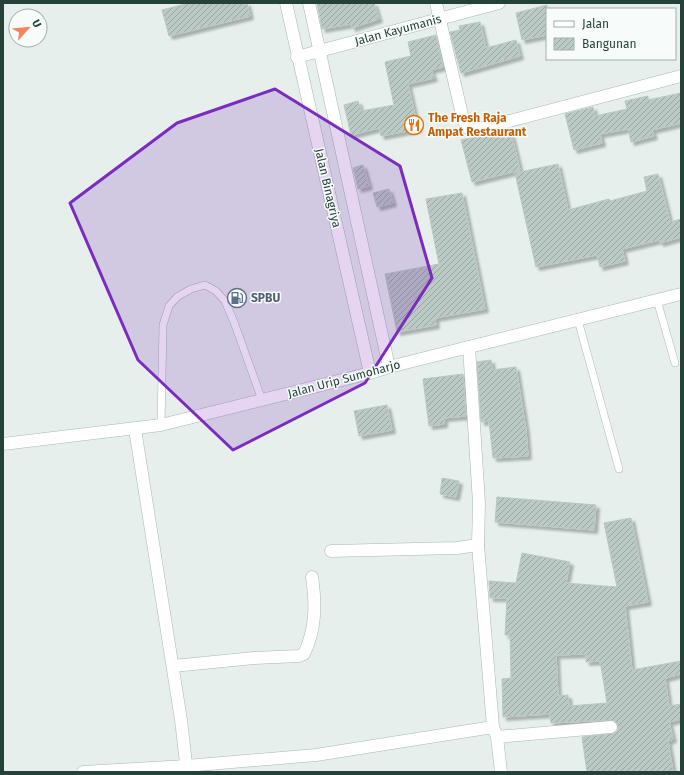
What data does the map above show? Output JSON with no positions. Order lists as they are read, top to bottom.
{
  "streets": {
    "street": ["Jalan Kayumanis", "Jalan Binagriya", "Jalan Urip Sumoharjo"]
  },
  "crossings": [
    ["Jalan Kayumanis", "Jalan Binagriya"],
    ["Jalan Binagriya", "Jalan Urip Sumoharjo"]
  ],
  "places": {
    "restaurant": ["The Fresh Raja Ampat Restaurant"],
    "fuel station": ["SPBU"]
  },
  "legend": ["Jalan", "Bangunan"],
  "north": "top right"
}
